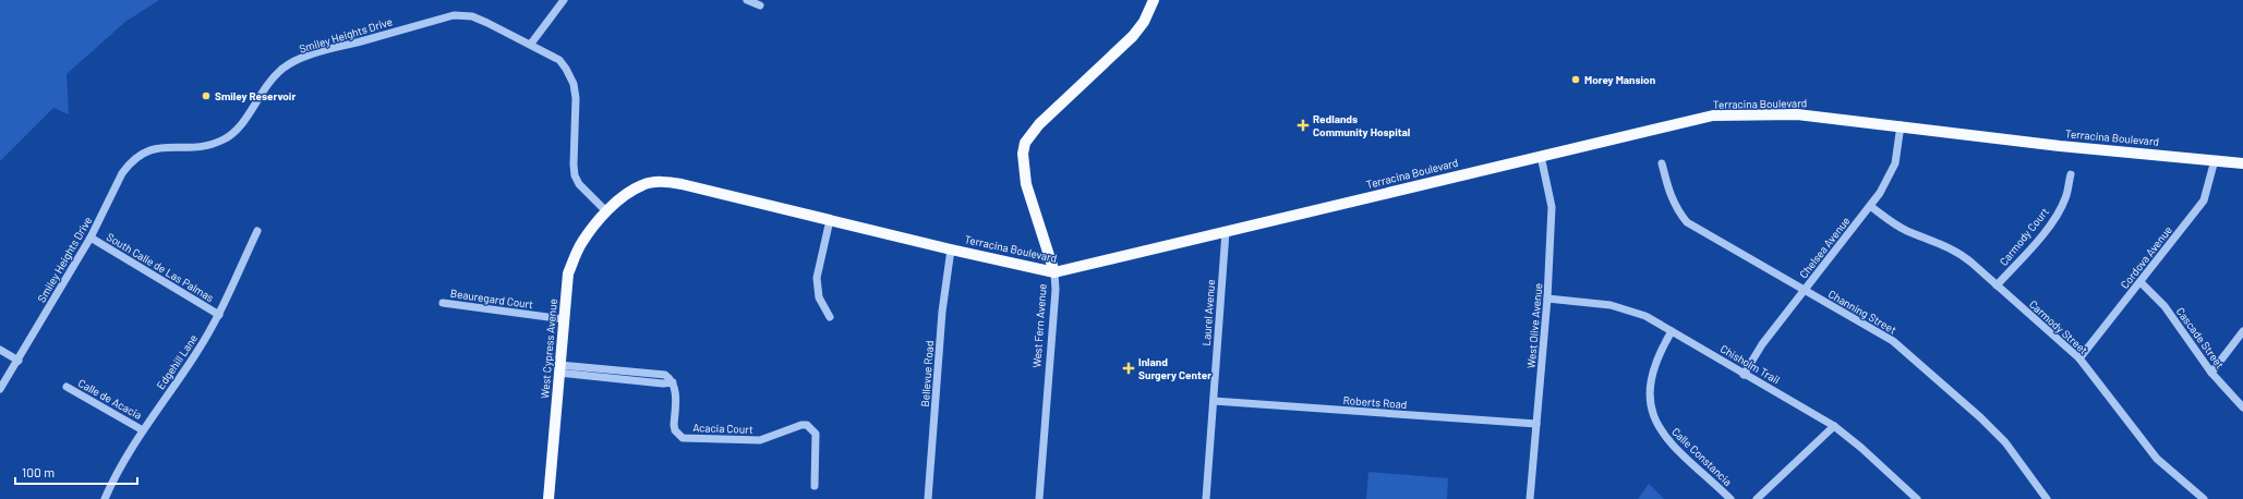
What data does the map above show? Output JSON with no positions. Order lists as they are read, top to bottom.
{
  "streets": {
    "main road": ["Terracina Boulevard", "West Fern Avenue", "West Cypress Avenue"],
    "street": [
      "Smiley Heights Drive",
      "Carmody Court",
      "Chelsea Avenue",
      "Cordova Avenue",
      "South Calle de Las Palmas",
      "Beauregard Court",
      "Channing Street",
      "Laurel Avenue",
      "West Olive Avenue",
      "Carmody Street",
      "Cascade Street",
      "Edgehill Lane",
      "Chisholm Trail",
      "Bellevue Road",
      "Calle de Acacia",
      "Roberts Road",
      "Acacia Court",
      "Calle Constancia"
    ]
  },
  "crossings": [
    ["Smiley Heights Drive", "Terracina Boulevard"],
    ["Smiley Heights Drive", "South Calle de Las Palmas"],
    ["Smiley Heights Drive", "West Cypress Avenue"],
    ["Terracina Boulevard", "Chelsea Avenue"],
    ["Terracina Boulevard", "Cordova Avenue"],
    ["Terracina Boulevard", "Laurel Avenue"],
    ["Terracina Boulevard", "West Fern Avenue"],
    ["Terracina Boulevard", "West Olive Avenue"],
    ["Terracina Boulevard", "West Cypress Avenue"],
    ["Terracina Boulevard", "Bellevue Road"],
    ["Carmody Court", "Carmody Street"],
    ["Chelsea Avenue", "Channing Street"],
    ["Chelsea Avenue", "Carmody Street"],
    ["Chelsea Avenue", "Chisholm Trail"],
    ["Cordova Avenue", "Carmody Street"],
    ["Cordova Avenue", "Cascade Street"],
    ["South Calle de Las Palmas", "Edgehill Lane"],
    ["Beauregard Court", "West Cypress Avenue"],
    ["Laurel Avenue", "Roberts Road"],
    ["West Olive Avenue", "Chisholm Trail"],
    ["West Olive Avenue", "Roberts Road"],
    ["Edgehill Lane", "Calle de Acacia"],
    ["Chisholm Trail", "Calle Constancia"]
  ],
  "places": {
    "other": ["Morey Mansion", "Smiley Reservoir"],
    "health": ["Redlands Community Hospital", "Inland Surgery Center"]
  },
  "scale_bar": "100 m"
}
